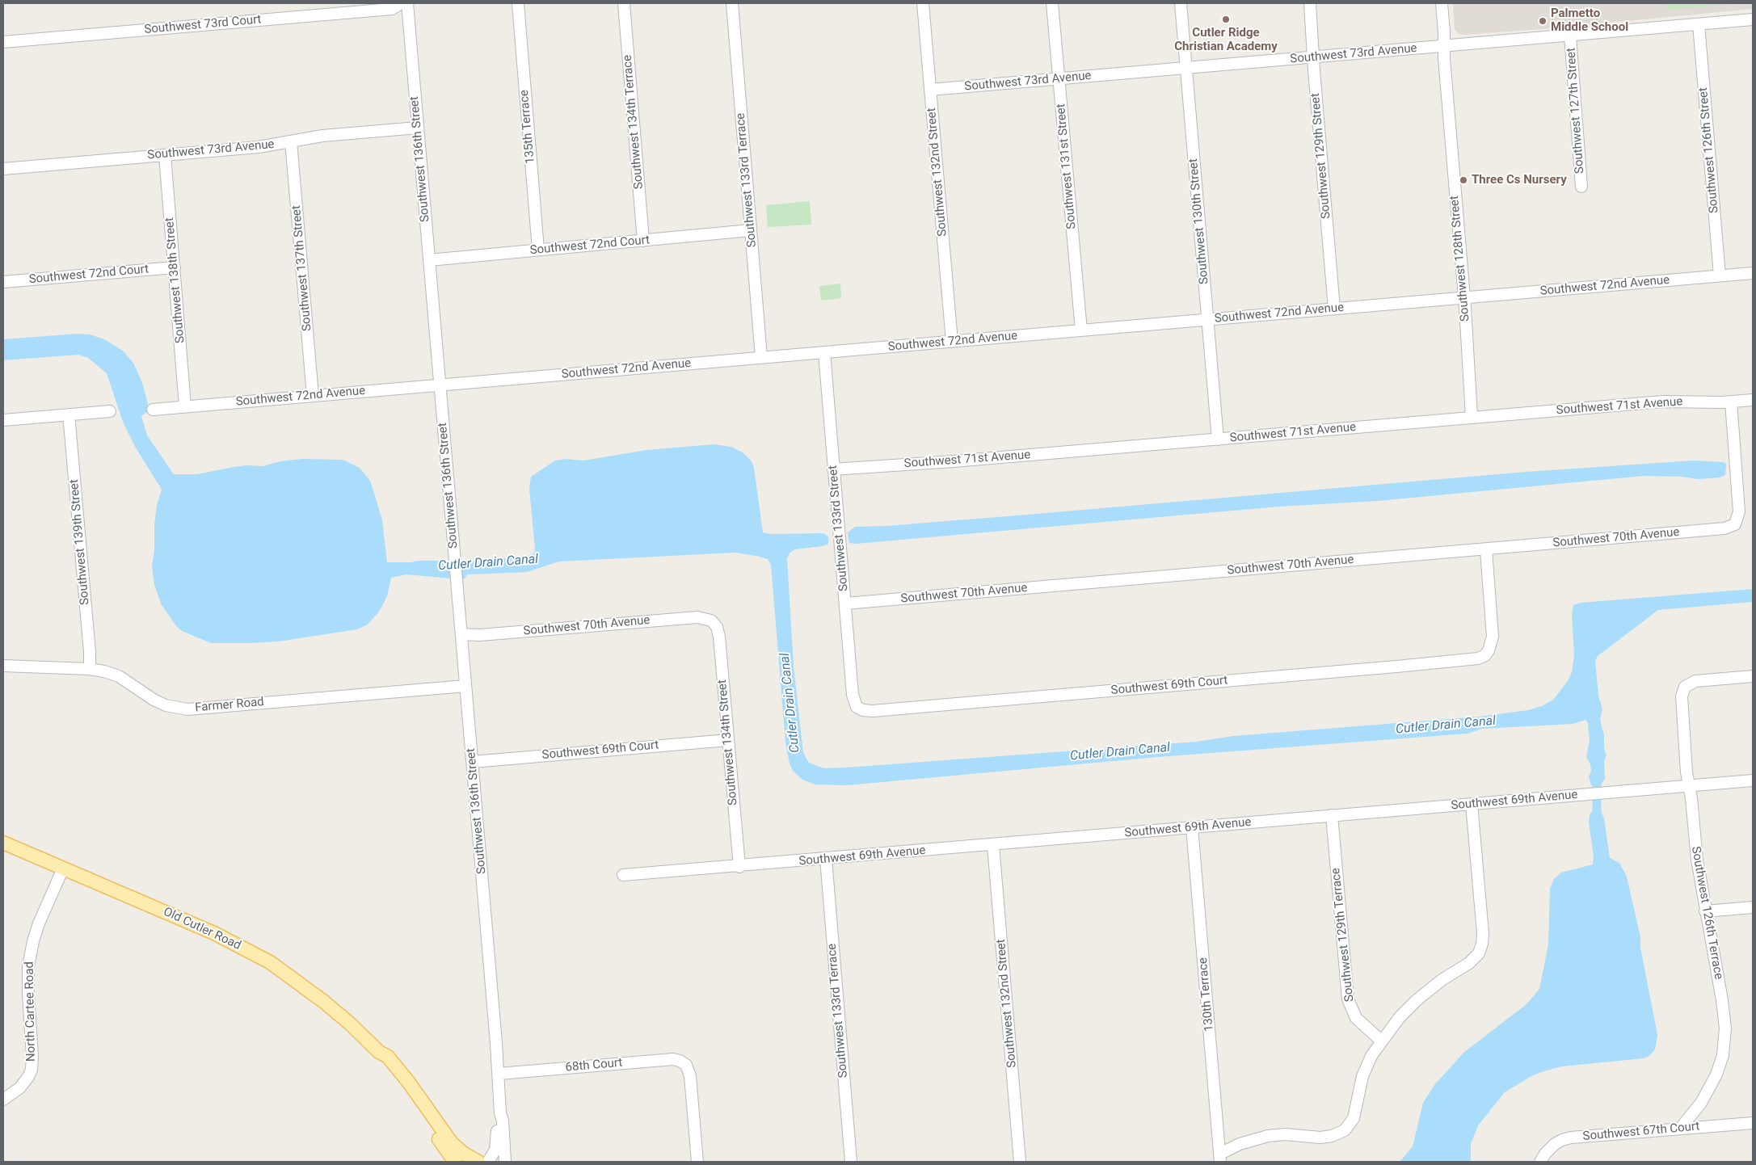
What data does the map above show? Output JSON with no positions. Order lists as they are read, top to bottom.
{
  "streets": {
    "main road": ["Old Cutler Road"],
    "street": [
      "Southwest 73rd Court",
      "Southwest 73rd Avenue",
      "Southwest 127th Street",
      "Southwest 134th Terrace",
      "135th Terrace",
      "Southwest 126th Street",
      "Southwest 129th Street",
      "Southwest 136th Street",
      "Southwest 131st Street",
      "Southwest 132nd Street",
      "Southwest 133rd Terrace",
      "Southwest 130th Street",
      "Southwest 72nd Court",
      "Southwest 128th Street",
      "Southwest 137th Street",
      "Southwest 138th Street",
      "Southwest 72nd Avenue",
      "Southwest 71st Avenue",
      "Southwest 133rd Street",
      "Southwest 70th Avenue",
      "Southwest 139th Street",
      "Southwest 69th Court",
      "Farmer Road",
      "Southwest 134th Street",
      "Southwest 69th Avenue",
      "Southwest 126th Terrace",
      "Southwest 129th Terrace",
      "130th Terrace",
      "North Cartee Road",
      "68th Court",
      "Southwest 67th Court"
    ]
  },
  "crossings": [
    ["Southwest 73rd Avenue", "Southwest 127th Street"],
    ["Southwest 73rd Avenue", "Southwest 126th Street"],
    ["Southwest 73rd Avenue", "Southwest 129th Street"],
    ["Southwest 73rd Avenue", "Southwest 136th Street"],
    ["Southwest 73rd Avenue", "Southwest 131st Street"],
    ["Southwest 73rd Avenue", "Southwest 132nd Street"],
    ["Southwest 73rd Avenue", "Southwest 130th Street"],
    ["Southwest 73rd Avenue", "Southwest 128th Street"],
    ["Southwest 73rd Avenue", "Southwest 137th Street"],
    ["Southwest 73rd Avenue", "Southwest 138th Street"],
    ["Southwest 134th Terrace", "Southwest 72nd Court"],
    ["135th Terrace", "Southwest 72nd Court"],
    ["Southwest 126th Street", "Southwest 72nd Avenue"],
    ["Southwest 129th Street", "Southwest 72nd Avenue"],
    ["Southwest 136th Street", "Southwest 72nd Court"],
    ["Southwest 136th Street", "Southwest 72nd Avenue"],
    ["Southwest 136th Street", "Southwest 70th Avenue"],
    ["Southwest 136th Street", "Southwest 69th Court"],
    ["Southwest 136th Street", "Farmer Road"],
    ["Southwest 136th Street", "68th Court"],
    ["Southwest 131st Street", "Southwest 72nd Avenue"],
    ["Southwest 132nd Street", "Southwest 72nd Avenue"],
    ["Southwest 132nd Street", "Southwest 69th Avenue"],
    ["Southwest 133rd Terrace", "Southwest 72nd Court"],
    ["Southwest 133rd Terrace", "Southwest 72nd Avenue"],
    ["Southwest 133rd Terrace", "Southwest 69th Avenue"],
    ["Southwest 130th Street", "Southwest 72nd Avenue"],
    ["Southwest 130th Street", "Southwest 71st Avenue"],
    ["Southwest 72nd Court", "Southwest 138th Street"],
    ["Southwest 128th Street", "Southwest 72nd Avenue"],
    ["Southwest 128th Street", "Southwest 71st Avenue"],
    ["Southwest 137th Street", "Southwest 72nd Avenue"],
    ["Southwest 138th Street", "Southwest 72nd Avenue"],
    ["Southwest 72nd Avenue", "Southwest 133rd Street"],
    ["Southwest 71st Avenue", "Southwest 133rd Street"],
    ["Southwest 71st Avenue", "Southwest 70th Avenue"],
    ["Southwest 133rd Street", "Southwest 70th Avenue"],
    ["Southwest 133rd Street", "Southwest 69th Court"],
    ["Southwest 70th Avenue", "Southwest 69th Court"],
    ["Southwest 70th Avenue", "Southwest 134th Street"],
    ["Southwest 139th Street", "Farmer Road"],
    ["Southwest 69th Court", "Southwest 134th Street"],
    ["Southwest 134th Street", "Southwest 69th Avenue"],
    ["Southwest 69th Avenue", "Southwest 126th Terrace"],
    ["Southwest 69th Avenue", "Southwest 129th Terrace"],
    ["Southwest 69th Avenue", "130th Terrace"],
    ["Southwest 126th Terrace", "Southwest 67th Court"],
    ["Old Cutler Road", "North Cartee Road"]
  ],
  "water": ["Cutler Drain Canal"],
  "places": ["Cutler Ridge Christian Academy", "Palmetto Middle School", "Three Cs Nursery"]
}
